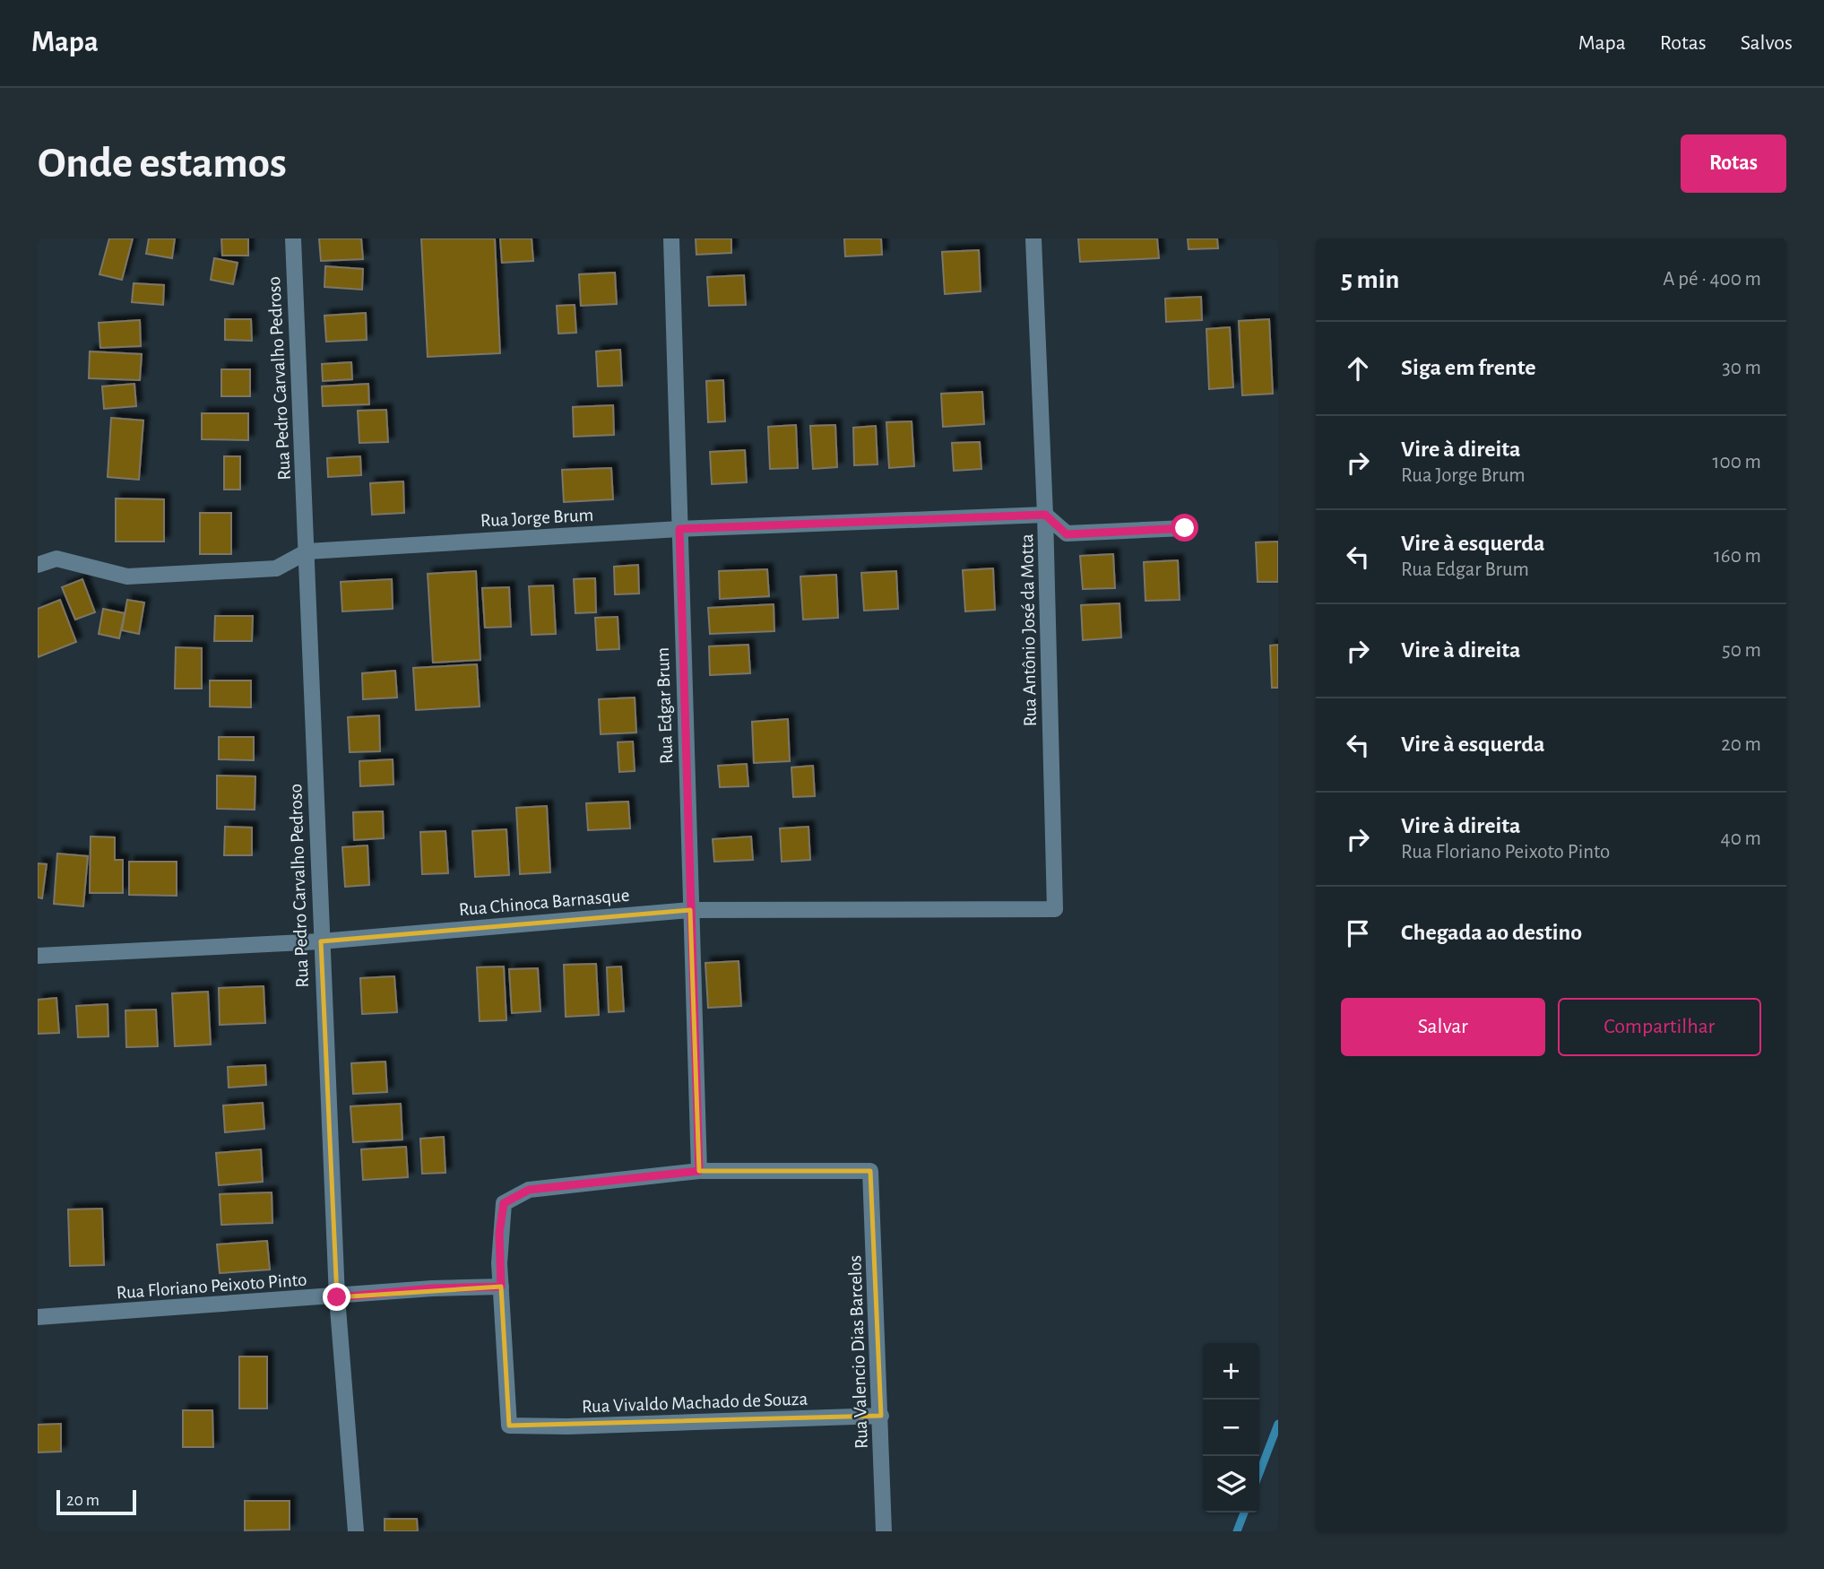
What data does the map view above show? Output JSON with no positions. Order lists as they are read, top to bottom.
{
  "streets": {
    "street": [
      "Rua Pedro Carvalho Pedroso",
      "Rua Jorge Brum",
      "Rua Antônio José da Motta",
      "Rua Edgar Brum",
      "Rua Chinoca Barnasque",
      "Rua Floriano Peixoto Pinto",
      "Rua Valencio Dias Barcelos",
      "Rua Vivaldo Machado de Souza"
    ]
  },
  "crossings": [
    ["Rua Pedro Carvalho Pedroso", "Rua Jorge Brum"],
    ["Rua Pedro Carvalho Pedroso", "Rua Chinoca Barnasque"],
    ["Rua Pedro Carvalho Pedroso", "Rua Floriano Peixoto Pinto"],
    ["Rua Jorge Brum", "Rua Antônio José da Motta"],
    ["Rua Jorge Brum", "Rua Edgar Brum"],
    ["Rua Antônio José da Motta", "Rua Chinoca Barnasque"],
    ["Rua Edgar Brum", "Rua Chinoca Barnasque"],
    ["Rua Edgar Brum", "Rua Valencio Dias Barcelos"],
    ["Rua Floriano Peixoto Pinto", "Rua Vivaldo Machado de Souza"],
    ["Rua Valencio Dias Barcelos", "Rua Vivaldo Machado de Souza"]
  ],
  "scale_bar": "20 m",
  "page": {
    "header": "Mapa",
    "nav": ["Mapa", "Rotas", "Salvos"],
    "buttons": [
      "Rotas",
      ["Salvar", "Compartilhar"]
    ],
    "title": "Onde estamos",
    "heading": ["5 min", "A pé · 400 m"],
    "list": [
      ["Siga em frente", "30 m"],
      ["Vire à direita", "Rua Jorge Brum", "100 m"],
      ["Vire à esquerda", "Rua Edgar Brum", "160 m"],
      ["Vire à direita", "50 m"],
      ["Vire à esquerda", "20 m"],
      ["Vire à direita", "Rua Floriano Peixoto Pinto", "40 m"],
      "Chegada ao destino"
    ],
    "map_buttons": ["+", "−"],
    "scale": "20 m"
  }
}
